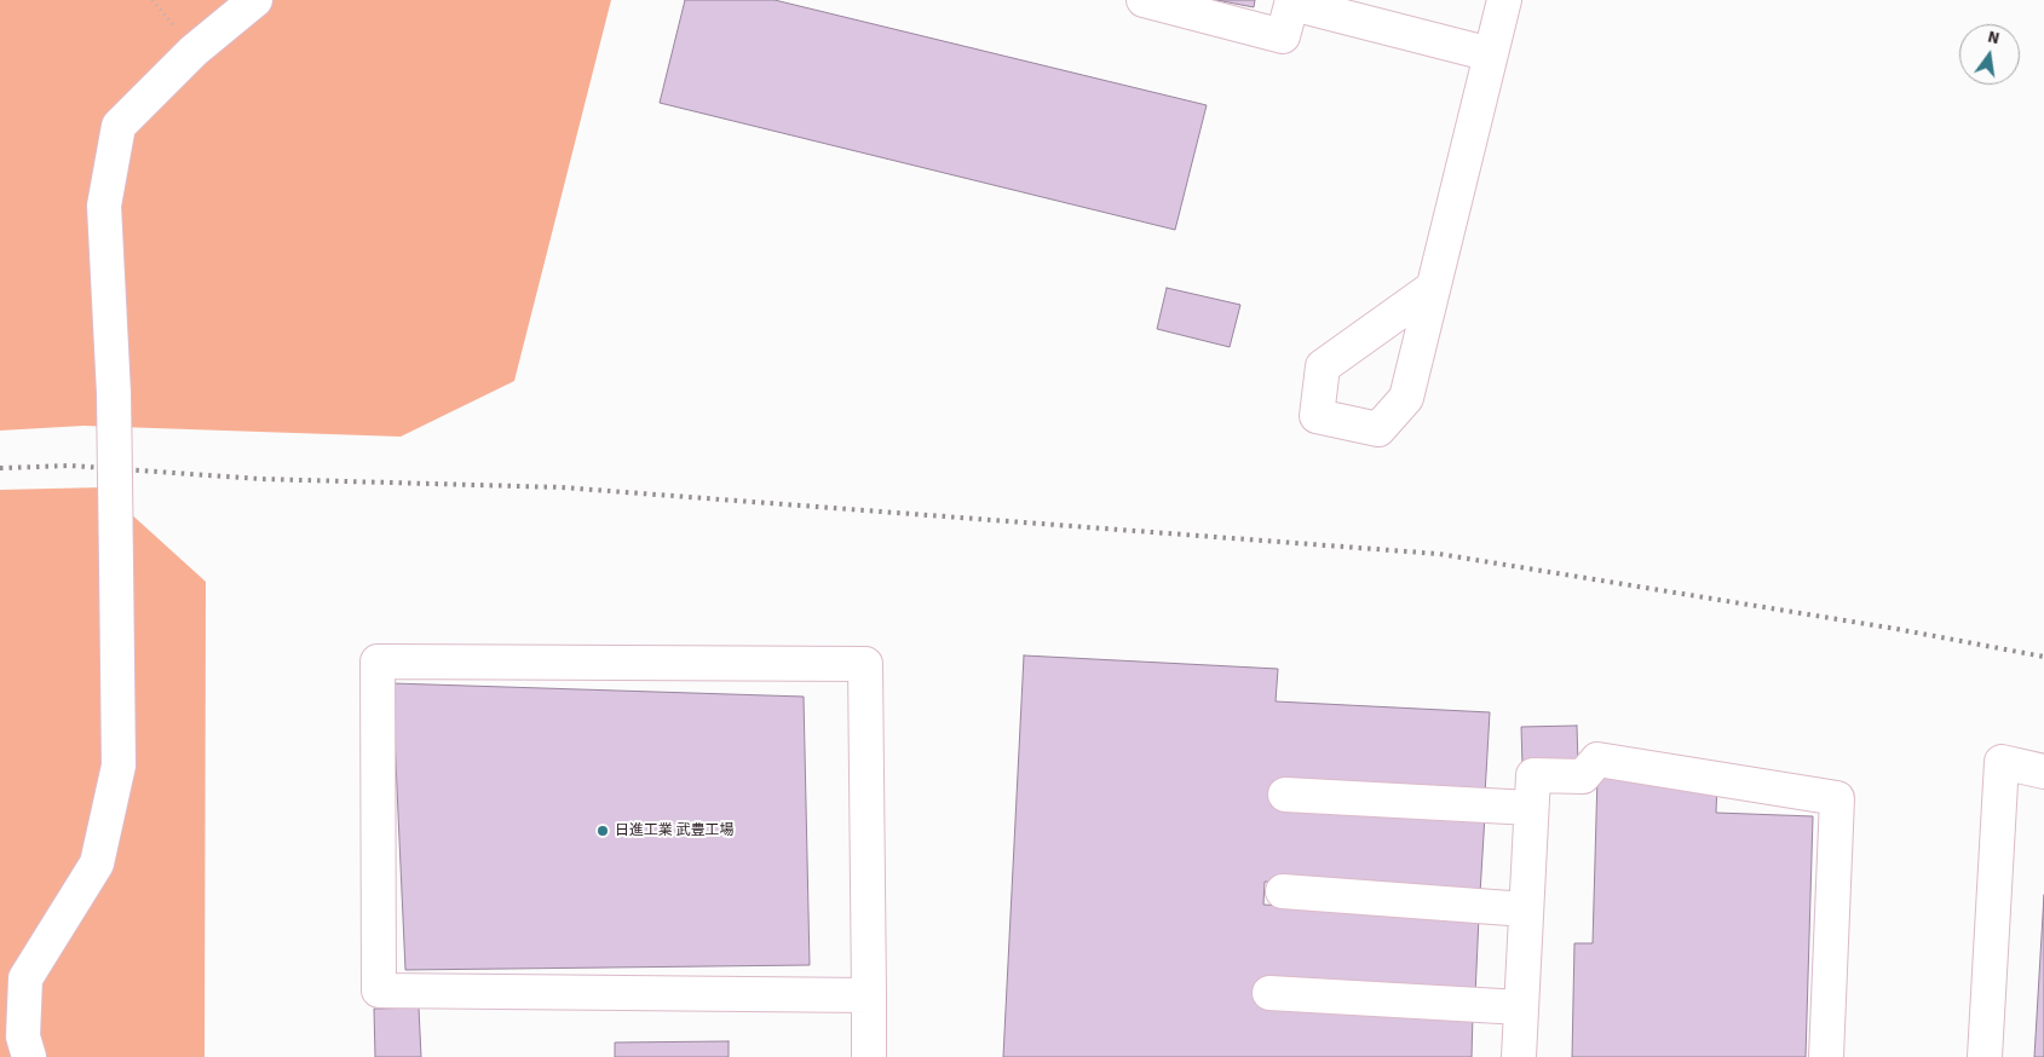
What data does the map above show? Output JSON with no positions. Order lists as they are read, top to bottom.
{
  "places": ["日進工業 武豊工場"],
  "north": "top"
}
